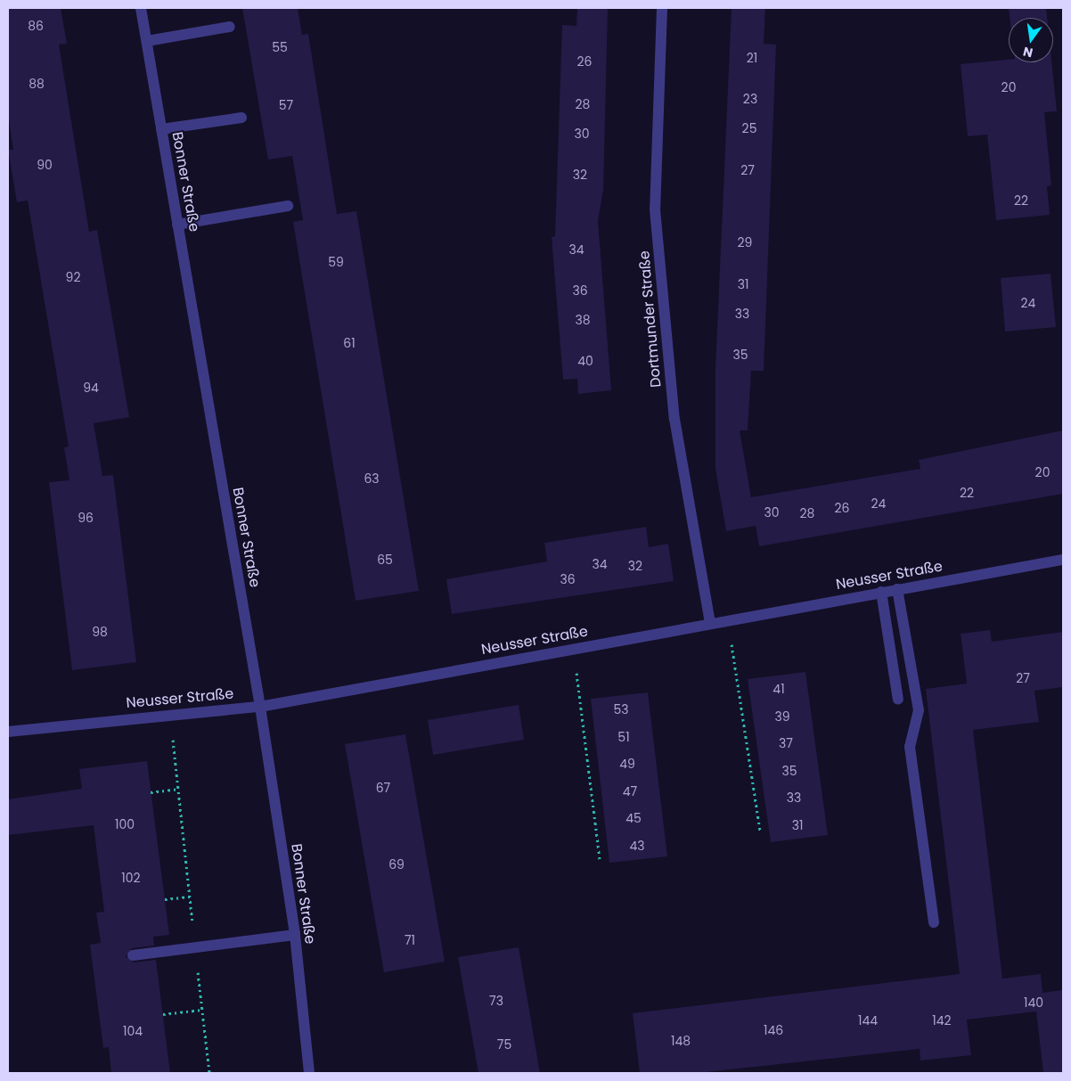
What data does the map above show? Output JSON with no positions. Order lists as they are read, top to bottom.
{
  "streets": {
    "street": ["Bonner Straße", "Dortmunder Straße", "Neusser Straße"]
  },
  "crossings": [
    ["Bonner Straße", "Neusser Straße"],
    ["Dortmunder Straße", "Neusser Straße"]
  ],
  "house_numbers": [
    "86",
    "55",
    "21",
    "26",
    "88",
    "20",
    "23",
    "28",
    "57",
    "25",
    "30",
    "90",
    "27",
    "32",
    "22",
    "29",
    "34",
    "59",
    "92",
    "31",
    "36",
    "24",
    "33",
    "38",
    "61",
    "35",
    "40",
    "94",
    "20",
    "63",
    "22",
    "24",
    "26",
    "30",
    "28",
    "96",
    "65",
    "34",
    "32",
    "36",
    "98",
    "27",
    "41",
    "53",
    "39",
    "51",
    "37",
    "49",
    "35",
    "67",
    "47",
    "33",
    "45",
    "100",
    "31",
    "43",
    "69",
    "102",
    "71",
    "73",
    "140",
    "144",
    "142",
    "146",
    "104",
    "148",
    "75"
  ],
  "north": "bottom"
}
